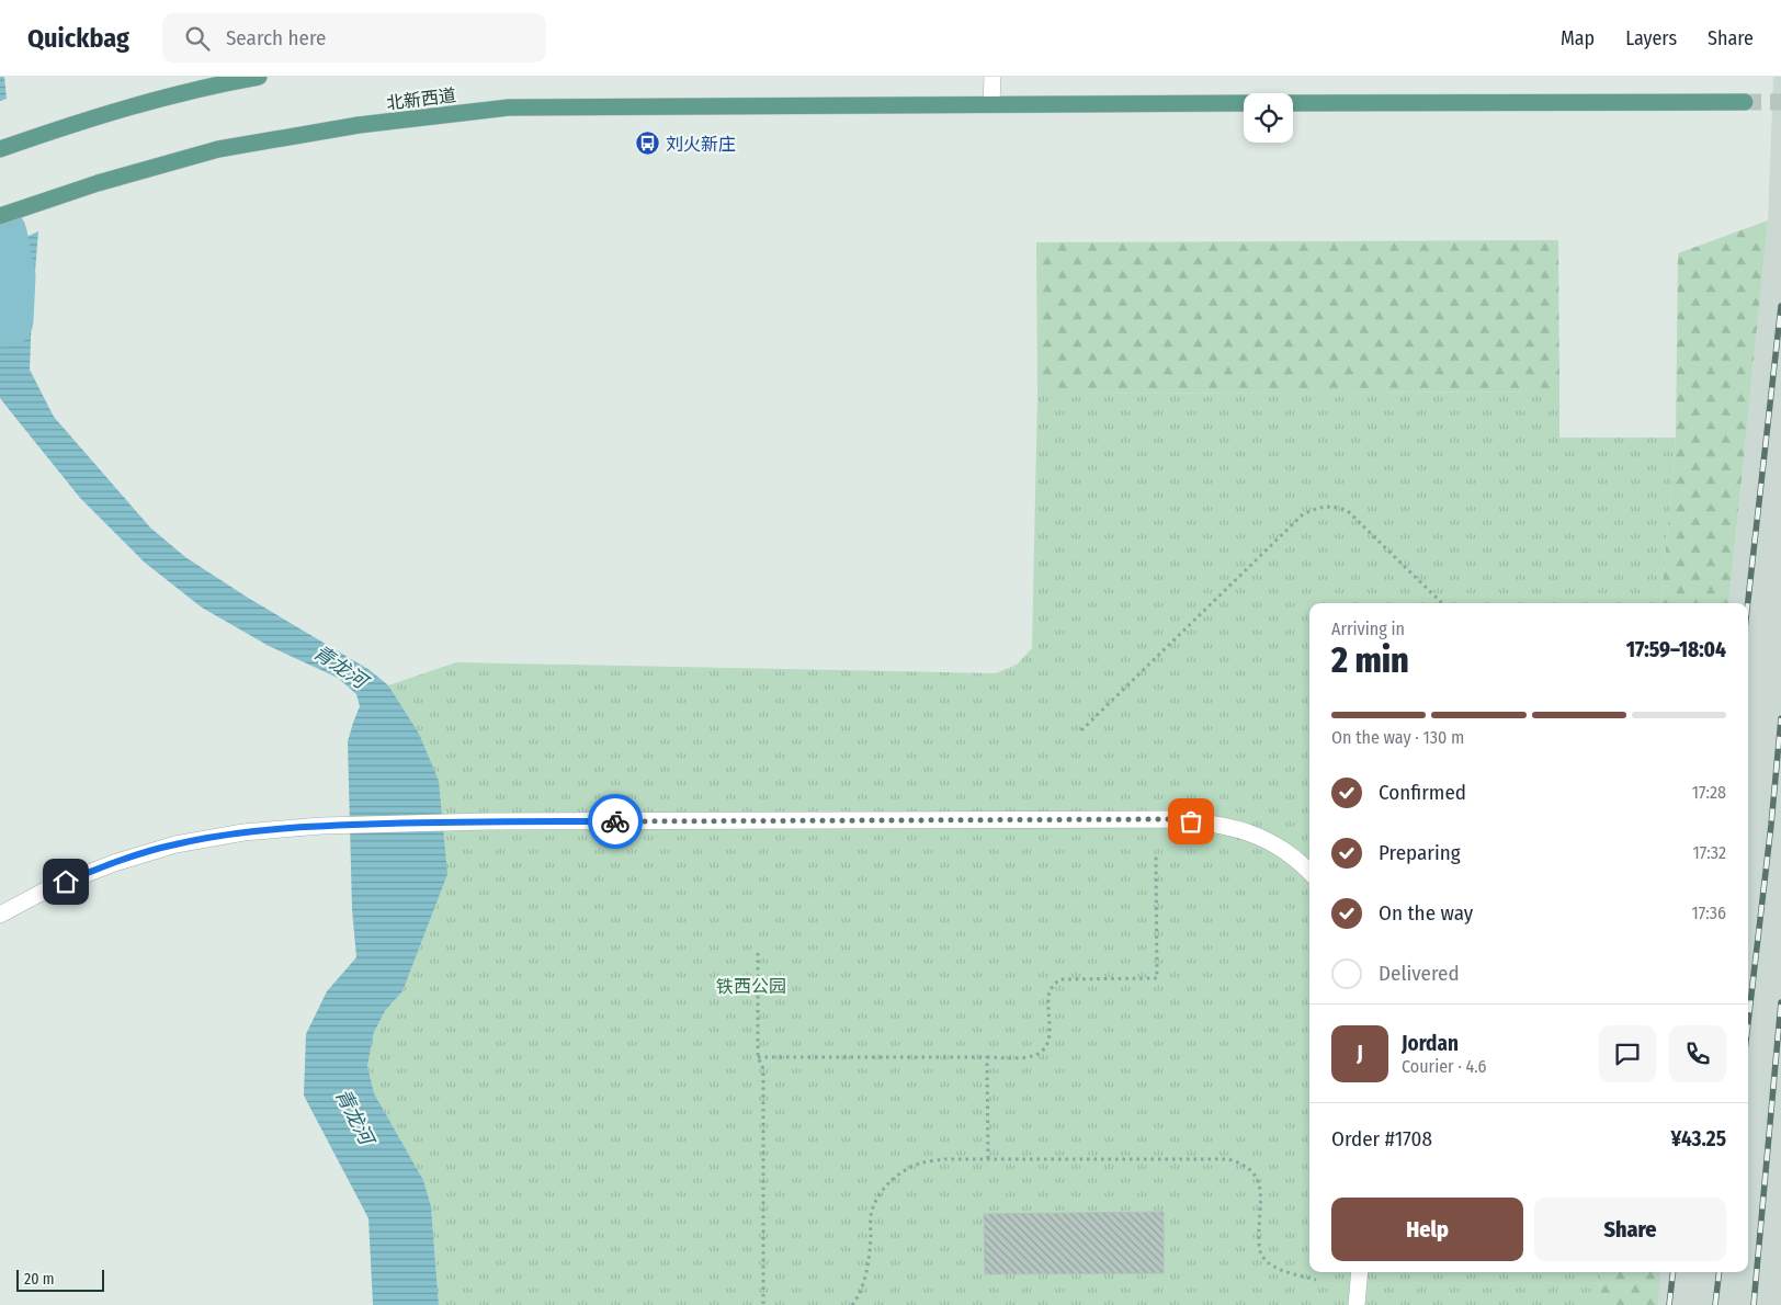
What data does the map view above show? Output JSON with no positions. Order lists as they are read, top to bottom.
{
  "streets": {
    "main road": ["北新西道"]
  },
  "water": ["青龙河"],
  "parks": ["铁西公园"],
  "places": {
    "bus stop": ["刘火新庄"]
  },
  "scale_bar": "20 m",
  "page": {
    "header": "Quickbag",
    "search": "Search here",
    "nav": ["Map", "Layers", "Share"],
    "heading": ["2 min", "Arriving in", "17:59–18:04"],
    "panel": [
      "Jordan",
      "Courier · 4.6",
      "Order #1708",
      "¥43.25"
    ],
    "bar": "On the way · 130 m",
    "list": [
      ["Confirmed", "17:28"],
      ["Preparing", "17:32"],
      ["On the way", "17:36"],
      "Delivered"
    ],
    "round": "J",
    "buttons": ["Help", "Share"],
    "scale": "20 m"
  }
}
